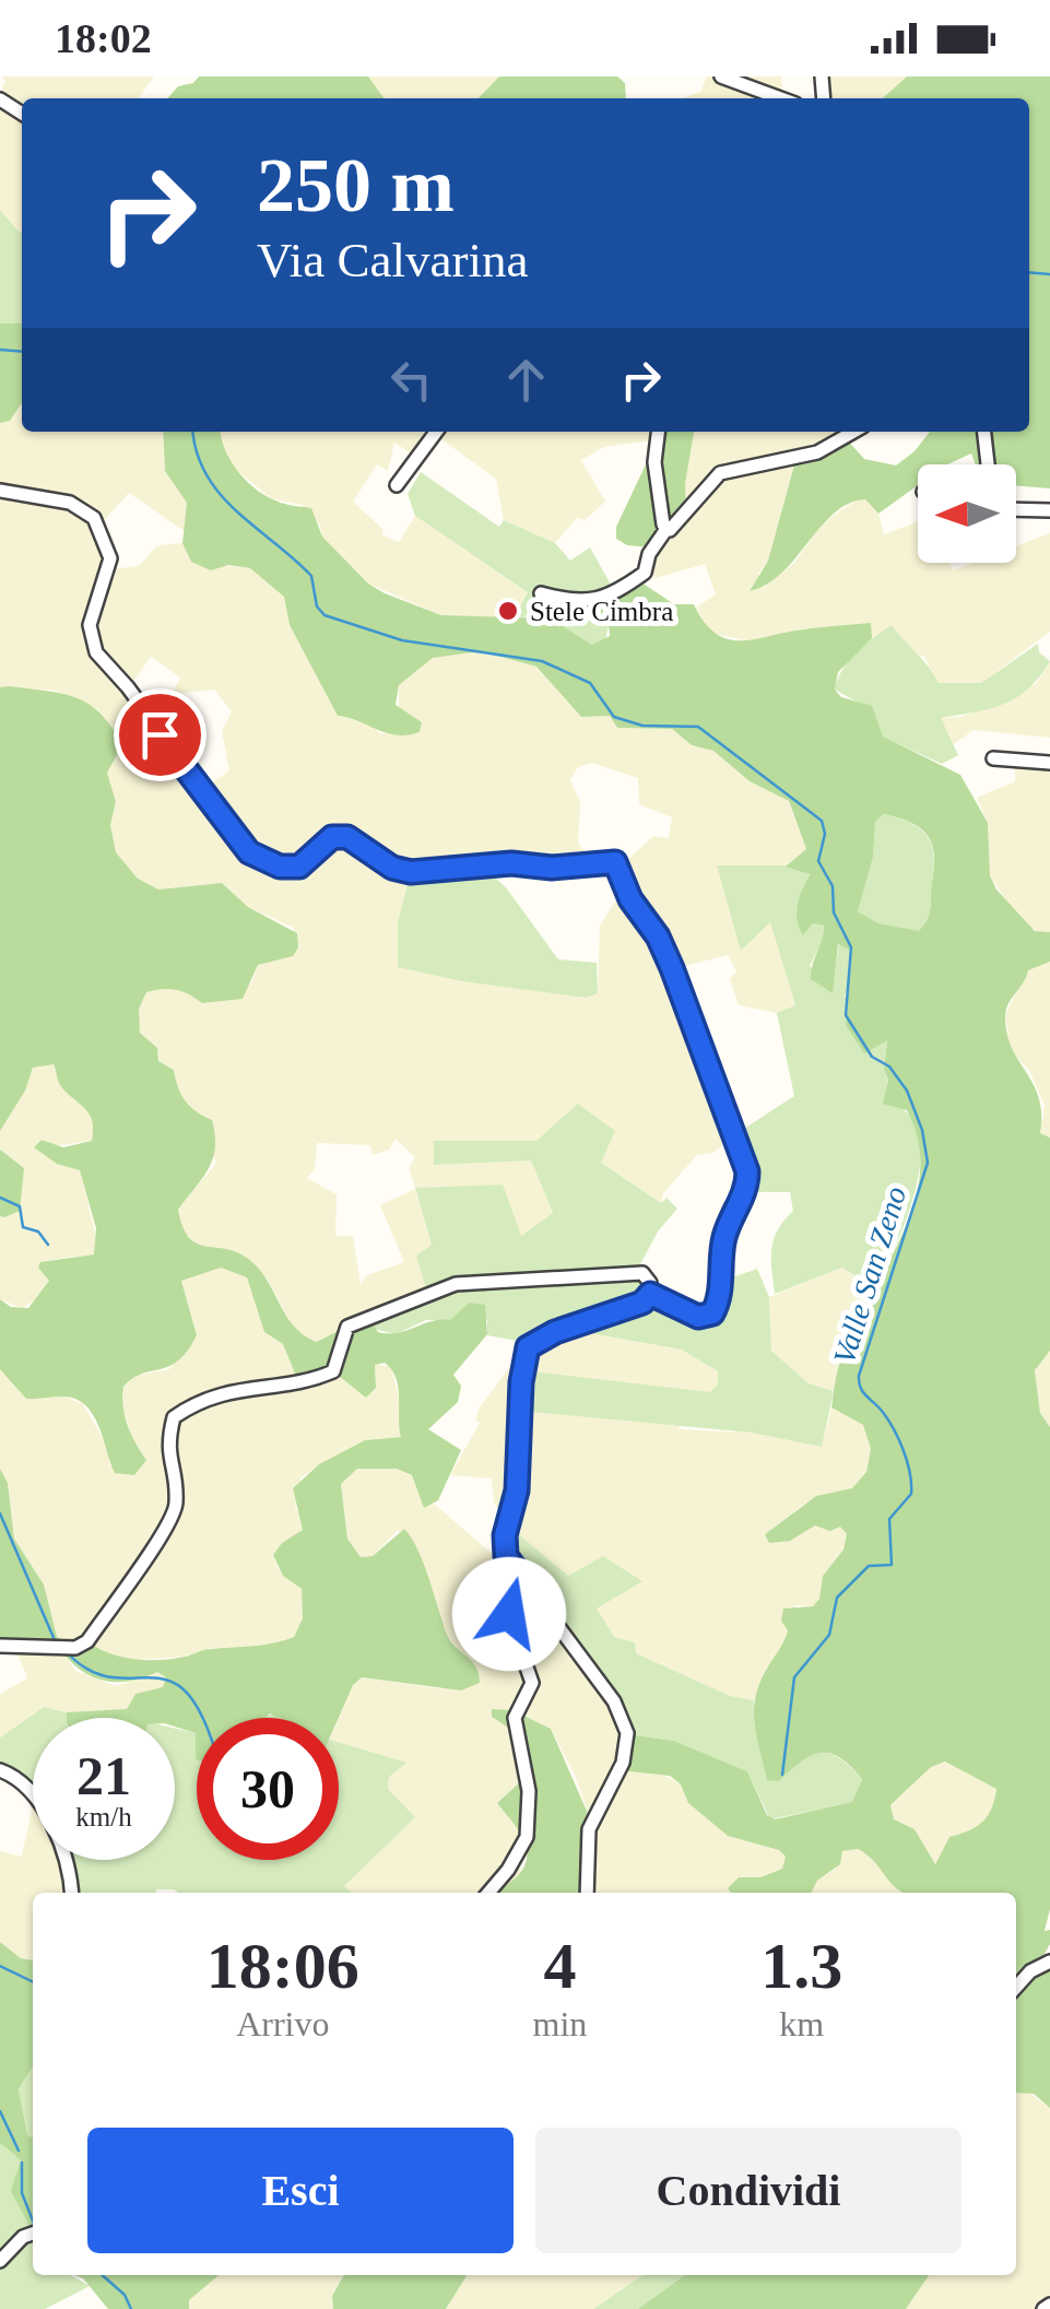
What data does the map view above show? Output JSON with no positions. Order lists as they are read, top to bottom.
{
  "water": ["Valle San Zeno"],
  "places": ["Stele Cimbra"],
  "north": "left",
  "page": {
    "status": "18:02",
    "turn": ["250 m", "Via Calvarina"],
    "speed": "21 km/h",
    "limit": "30",
    "eta": [
      "18:06",
      "Arrivo",
      "4",
      "min",
      "1.3",
      "km"
    ],
    "buttons": ["Esci", "Condividi"]
  }
}
